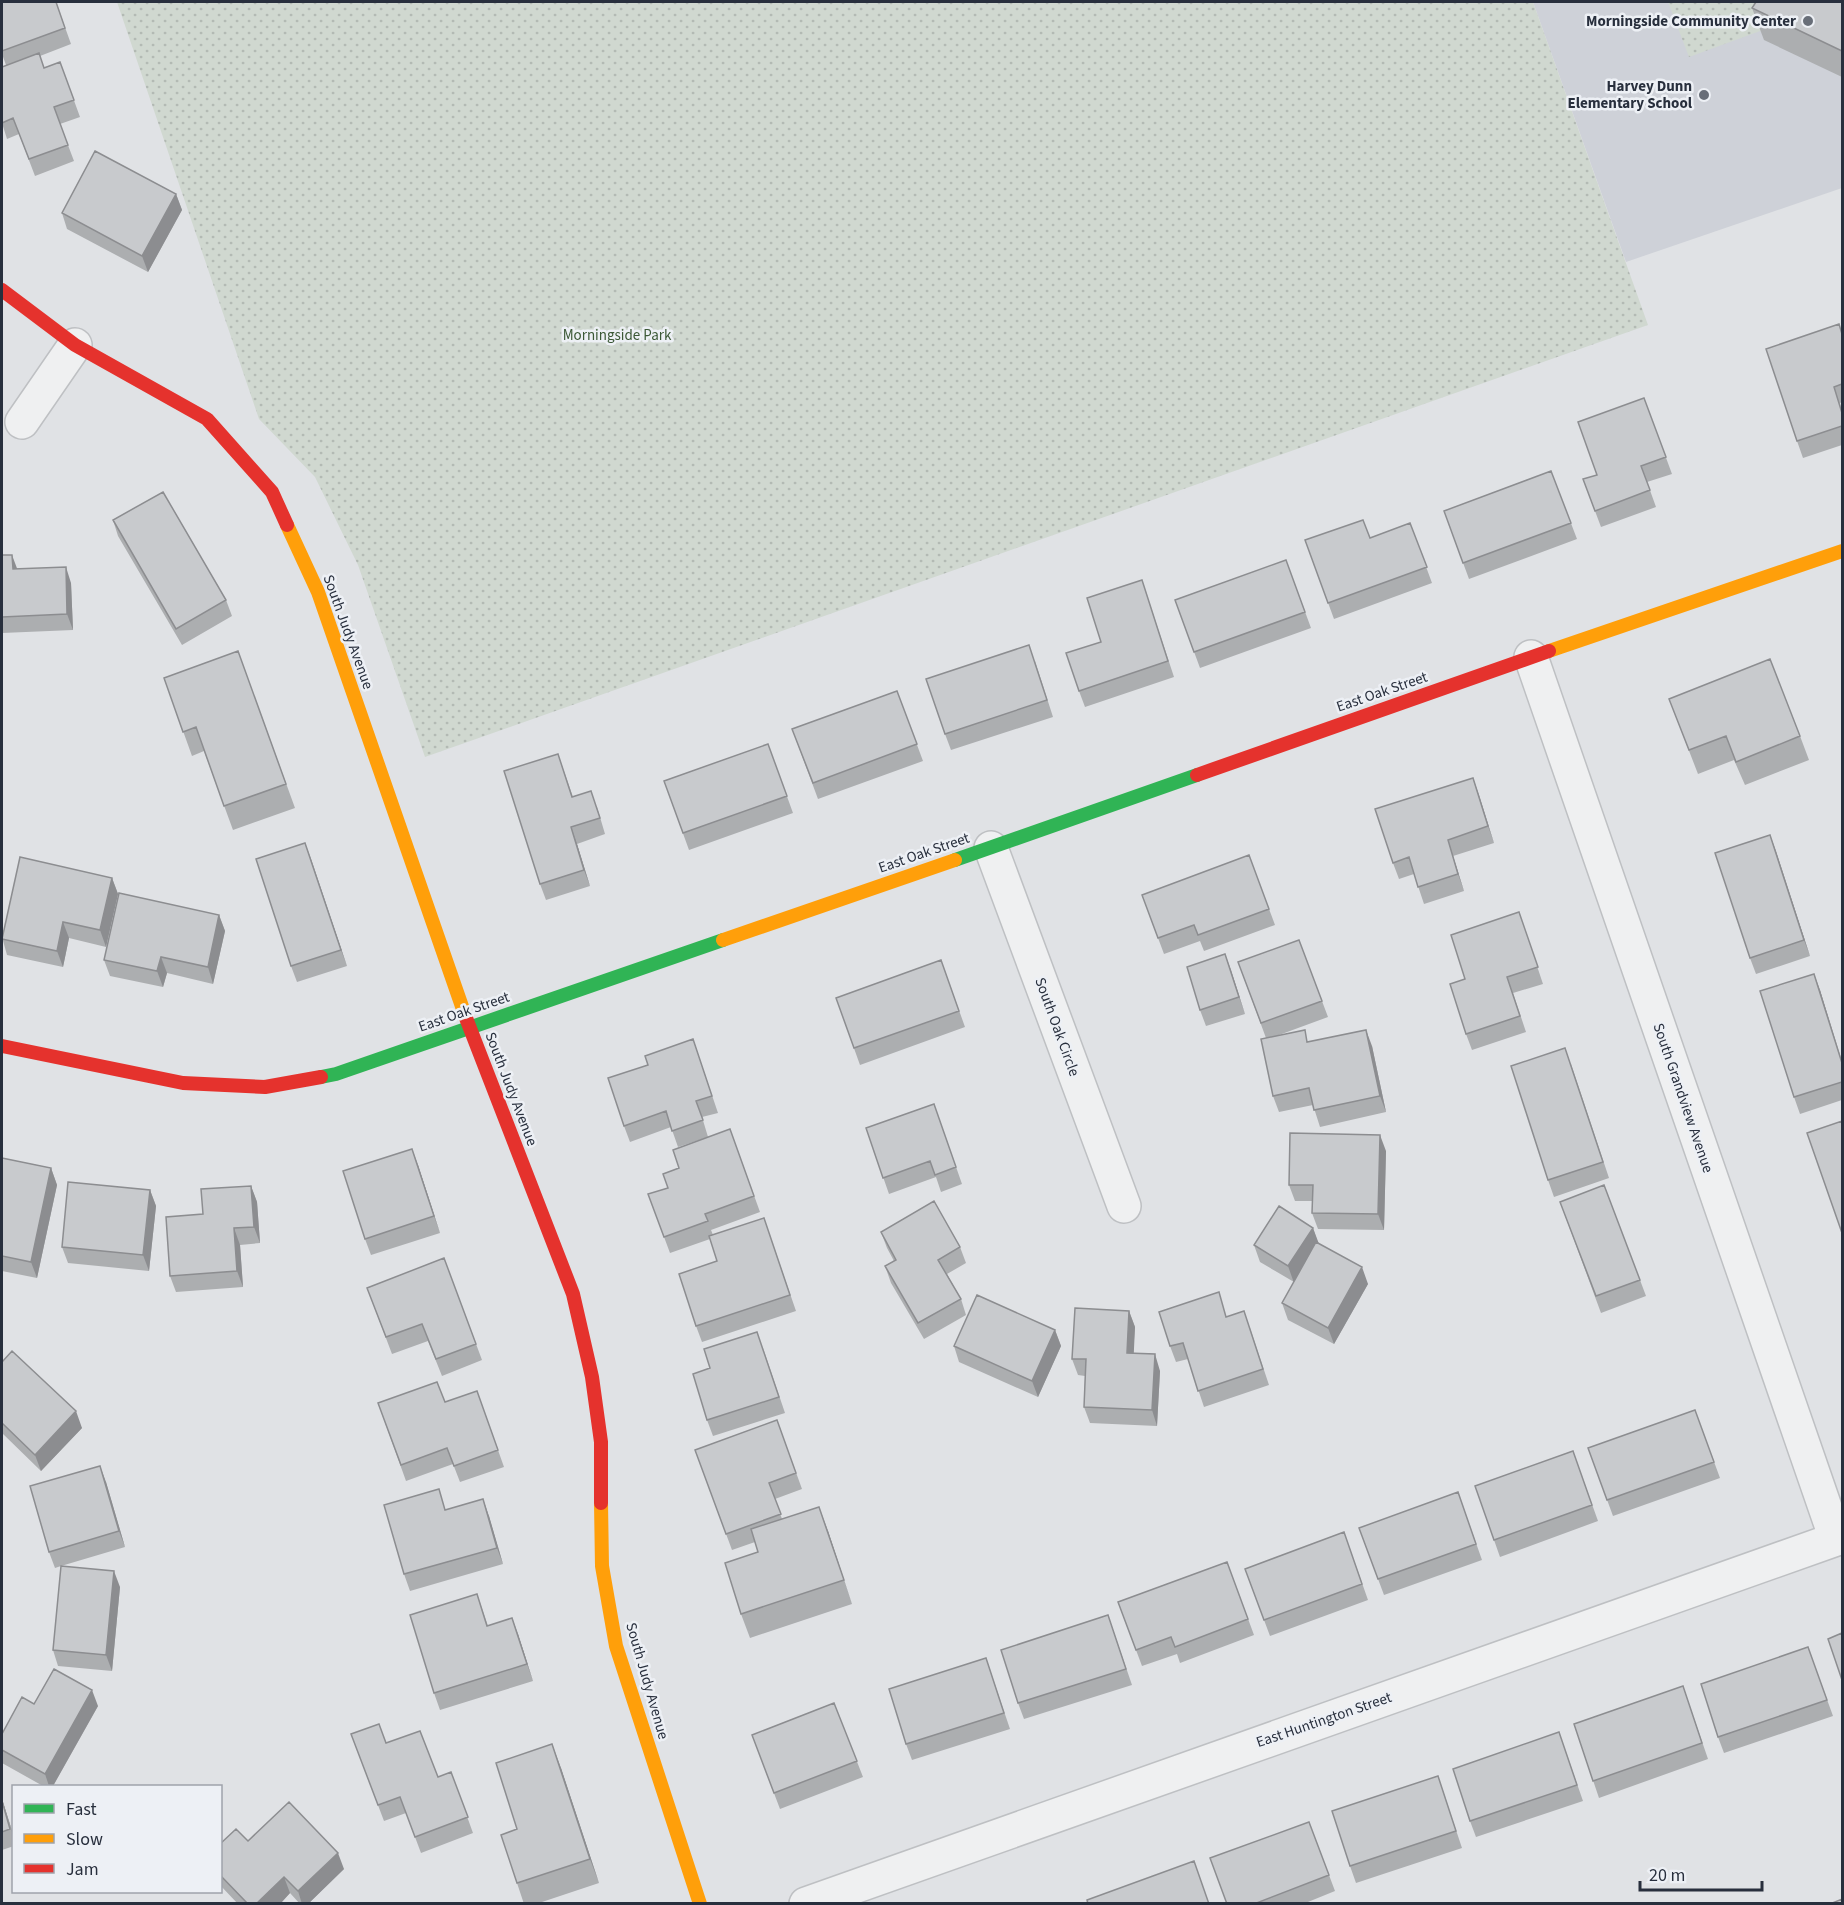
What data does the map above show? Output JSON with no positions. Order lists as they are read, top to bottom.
{
  "streets": {
    "street": [
      "South Judy Avenue",
      "East Oak Street",
      "South Oak Circle",
      "South Grandview Avenue",
      "East Huntington Street"
    ]
  },
  "crossings": [
    ["South Judy Avenue", "East Oak Street"],
    ["East Oak Street", "South Oak Circle"],
    ["East Oak Street", "South Grandview Avenue"],
    ["South Grandview Avenue", "East Huntington Street"]
  ],
  "parks": ["Morningside Park"],
  "places": ["Morningside Community Center", "Harvey Dunn Elementary School"],
  "legend": ["Fast", "Slow", "Jam"],
  "scale_bar": "20 m"
}
